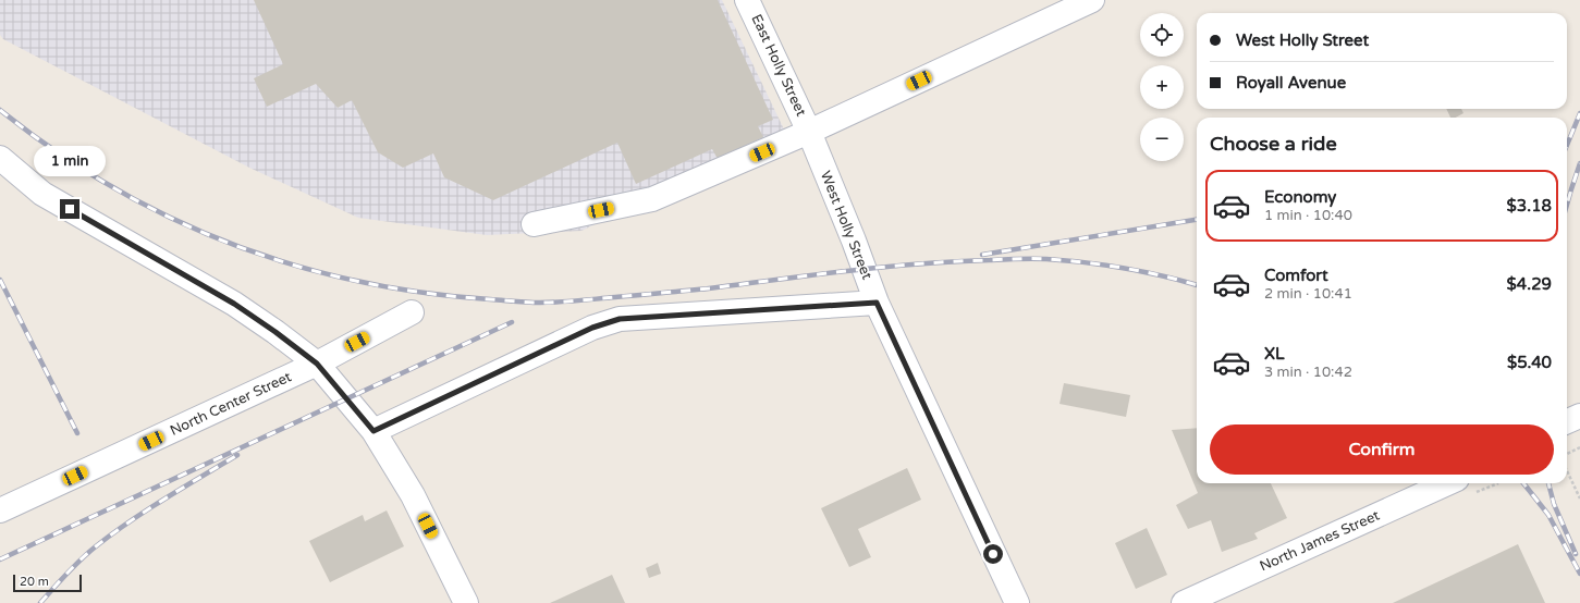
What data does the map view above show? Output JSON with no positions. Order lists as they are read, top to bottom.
{
  "streets": {
    "street": [
      "East Holly Street",
      "West Holly Street",
      "North Center Street",
      "North James Street"
    ]
  },
  "crossings": [
    ["East Holly Street", "West Holly Street"]
  ],
  "scale_bar": "20 m",
  "page": {
    "map_buttons": ["+", "−"],
    "banner": ["West Holly Street", "Royall Avenue"],
    "heading": "Choose a ride",
    "bubble": "1 min",
    "list": [
      {
        "name": "Economy",
        "note": "1 min · 10:40",
        "value": "$3.18"
      },
      {
        "name": "Comfort",
        "note": "2 min · 10:41",
        "value": "$4.29"
      },
      {
        "name": "XL",
        "note": "3 min · 10:42",
        "value": "$5.40"
      }
    ],
    "buttons": "Confirm",
    "scale": "20 m"
  }
}
